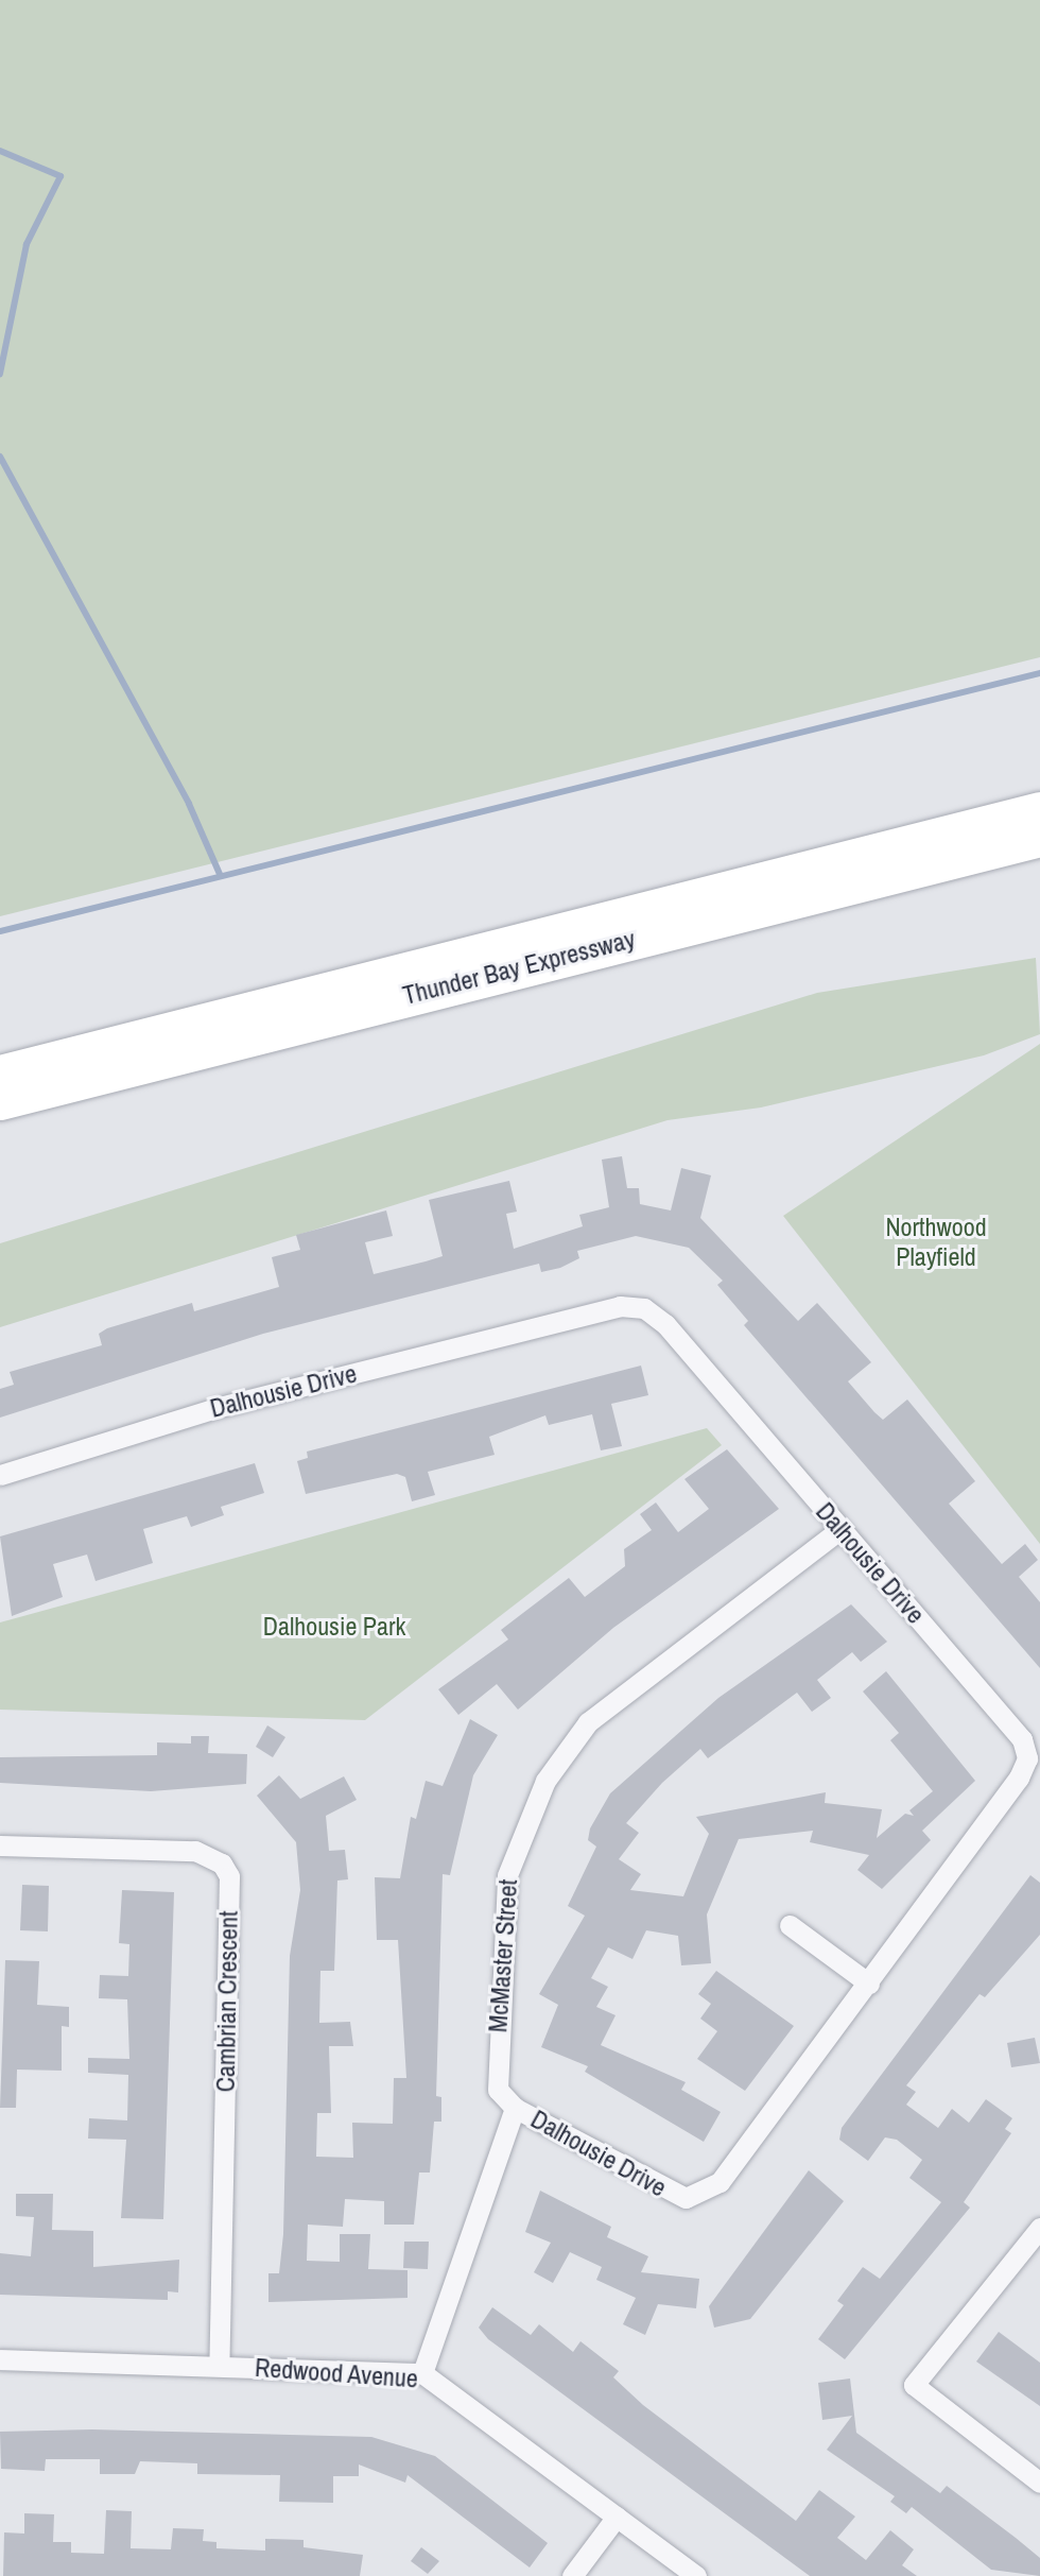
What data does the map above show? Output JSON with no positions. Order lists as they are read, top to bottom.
{
  "streets": {
    "highway": ["Thunder Bay Expressway"],
    "street": [
      "Dalhousie Drive",
      "McMaster Street",
      "Cambrian Crescent",
      "Redwood Avenue"
    ]
  },
  "crossings": [
    ["Dalhousie Drive", "McMaster Street"],
    ["Cambrian Crescent", "Redwood Avenue"]
  ],
  "parks": ["Northwood Playfield", "Dalhousie Park"]
}
